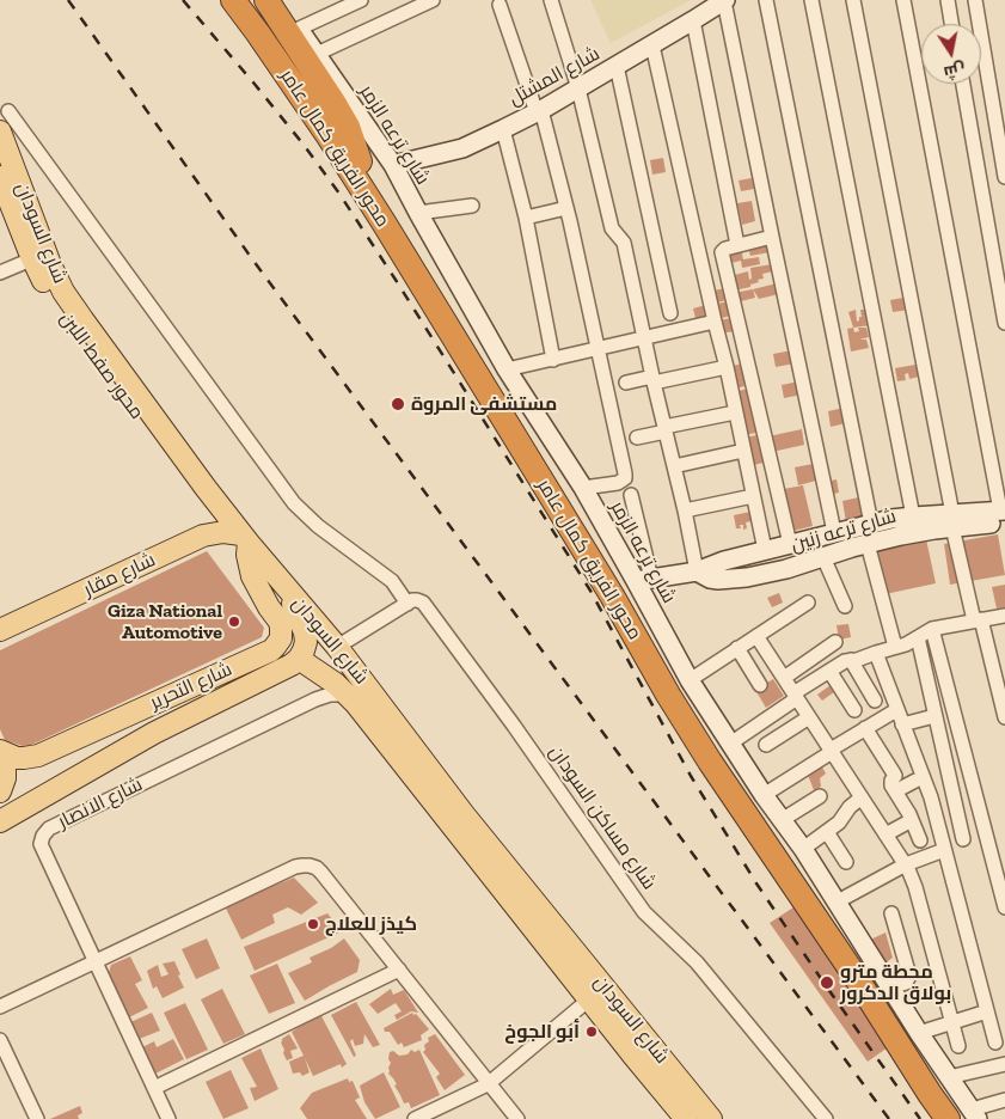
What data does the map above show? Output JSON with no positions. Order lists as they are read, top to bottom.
{
  "streets": {
    "highway": ["محور الفريق كمال عامر"],
    "main road": [
      "شارع المشتل",
      "شارع ترعه الزمر",
      "شارع السودان",
      "محور صفط اللبن",
      "شارع ترعه زنين",
      "شارع مقار",
      "شارع التحرير"
    ],
    "street": ["شارع الانصار", "شارع مساكن السودان"]
  },
  "crossings": [
    ["شارع المشتل", "شارع ترعه الزمر"],
    ["شارع ترعه الزمر", "محور الفريق كمال عامر"],
    ["شارع ترعه الزمر", "شارع ترعه زنين"],
    ["شارع السودان", "محور صفط اللبن"],
    ["شارع السودان", "شارع مقار"],
    ["شارع السودان", "شارع التحرير"],
    ["شارع السودان", "شارع الانصار"]
  ],
  "places": [
    "مستشفى المروة",
    "Giza National Automotive",
    "كيذز للعلاج",
    "محطة مترو بولاق الدكرور",
    "أبو الجوخ"
  ],
  "north": "bottom"
}
